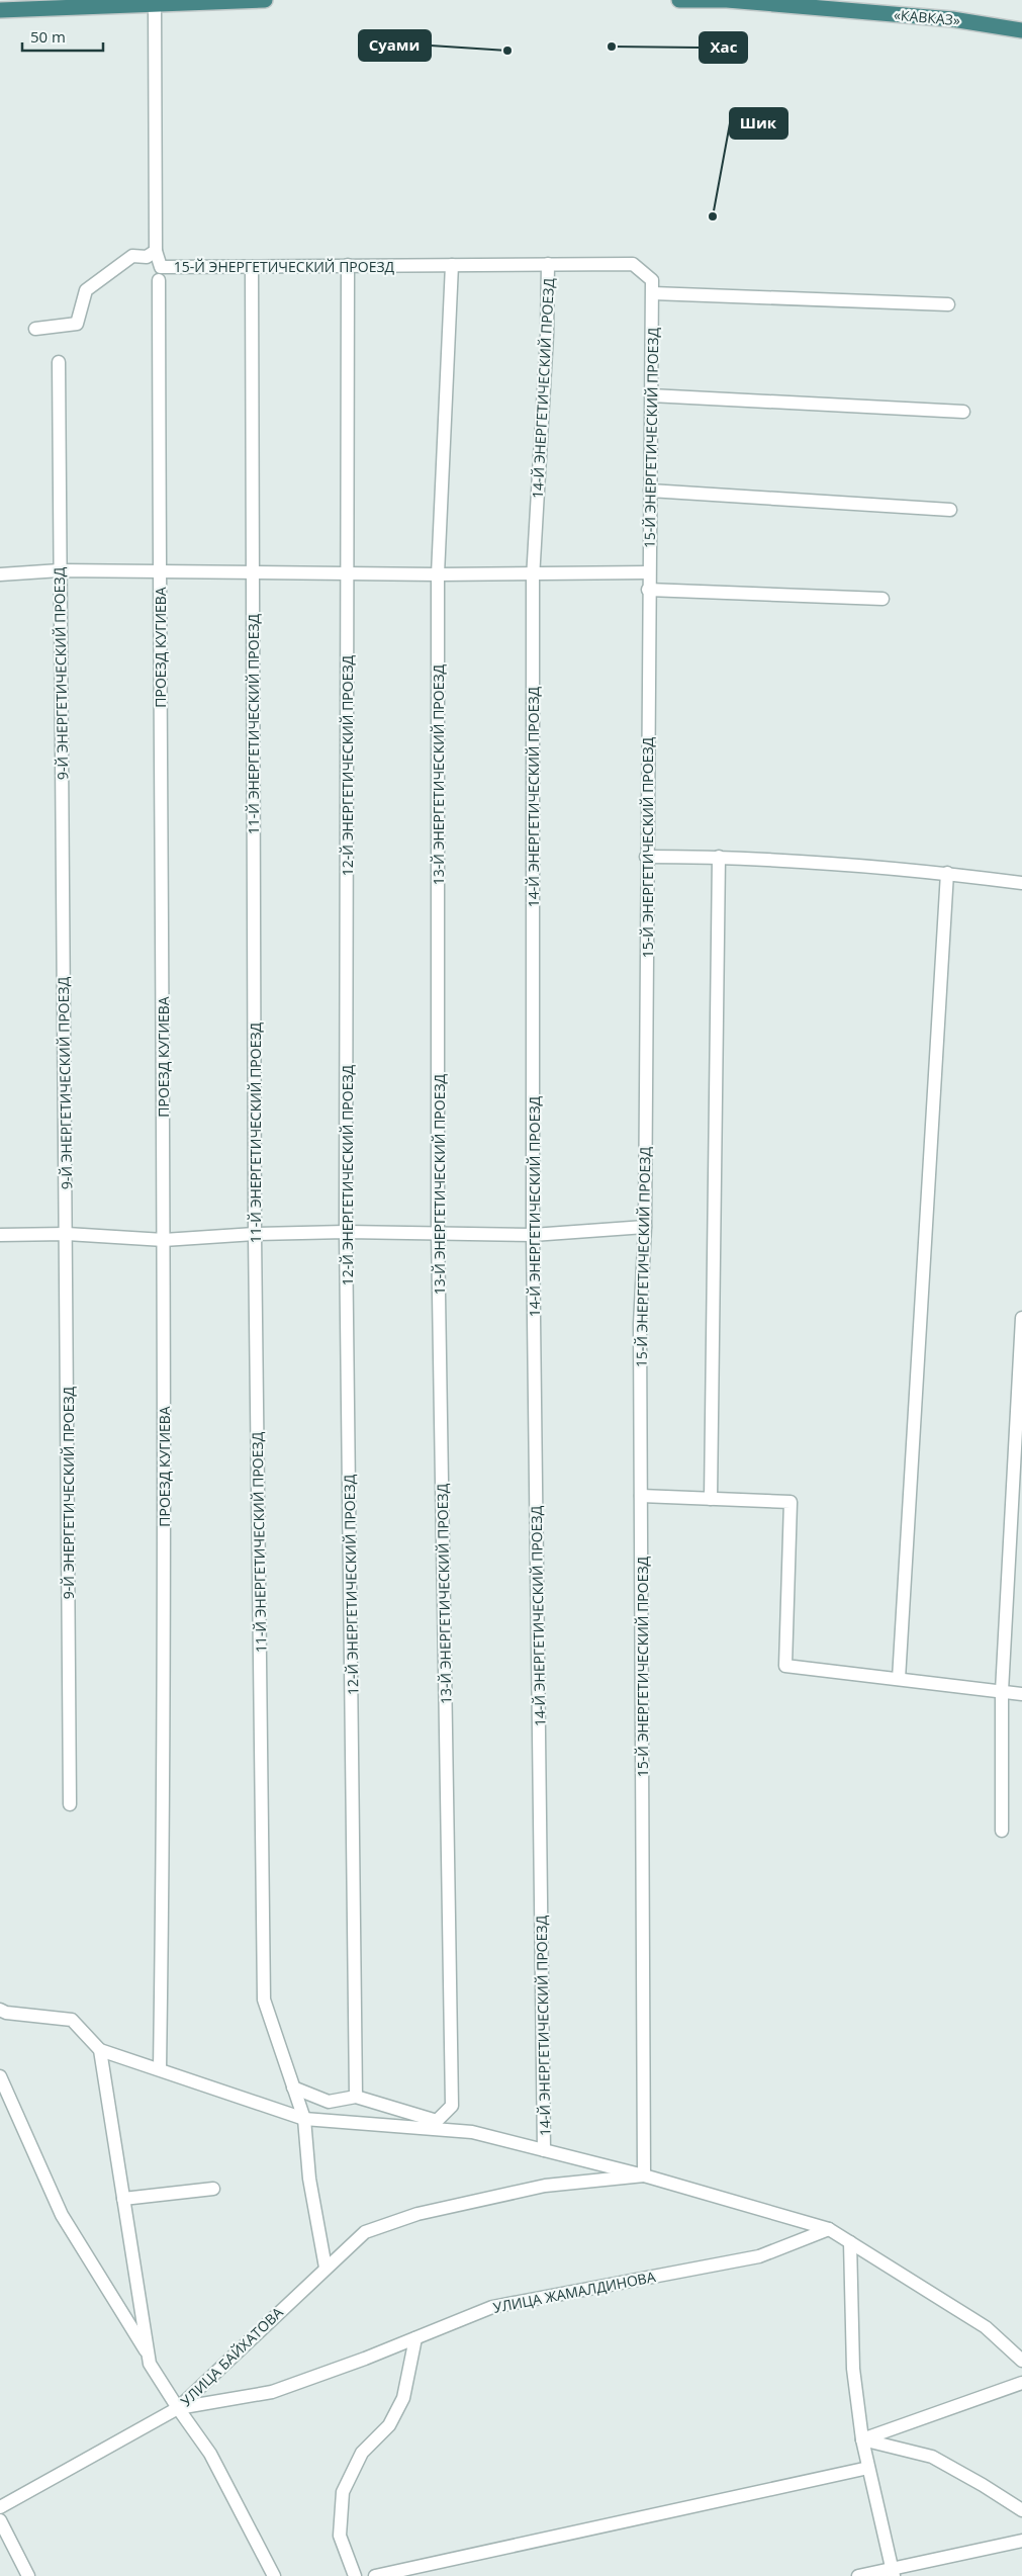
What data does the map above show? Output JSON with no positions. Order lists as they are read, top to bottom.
{
  "streets": {
    "highway": ["«КАВКАЗ»"],
    "street": [
      "15-Й ЭНЕРГЕТИЧЕСКИЙ ПРОЕЗД",
      "14-Й ЭНЕРГЕТИЧЕСКИЙ ПРОЕЗД",
      "ПРОЕЗД КУГИЕВА",
      "9-Й ЭНЕРГЕТИЧЕСКИЙ ПРОЕЗД",
      "11-Й ЭНЕРГЕТИЧЕСКИЙ ПРОЕЗД",
      "12-Й ЭНЕРГЕТИЧЕСКИЙ ПРОЕЗД",
      "13-Й ЭНЕРГЕТИЧЕСКИЙ ПРОЕЗД",
      "УЛИЦА ЖАМАЛДИНОВА",
      "УЛИЦА БАЙХАТОВА"
    ]
  },
  "crossings": [
    ["15-Й ЭНЕРГЕТИЧЕСКИЙ ПРОЕЗД", "14-Й ЭНЕРГЕТИЧЕСКИЙ ПРОЕЗД"],
    ["15-Й ЭНЕРГЕТИЧЕСКИЙ ПРОЕЗД", "11-Й ЭНЕРГЕТИЧЕСКИЙ ПРОЕЗД"],
    ["15-Й ЭНЕРГЕТИЧЕСКИЙ ПРОЕЗД", "12-Й ЭНЕРГЕТИЧЕСКИЙ ПРОЕЗД"],
    ["15-Й ЭНЕРГЕТИЧЕСКИЙ ПРОЕЗД", "13-Й ЭНЕРГЕТИЧЕСКИЙ ПРОЕЗД"],
    ["15-Й ЭНЕРГЕТИЧЕСКИЙ ПРОЕЗД", "УЛИЦА БАЙХАТОВА"],
    ["11-Й ЭНЕРГЕТИЧЕСКИЙ ПРОЕЗД", "УЛИЦА БАЙХАТОВА"],
    ["УЛИЦА ЖАМАЛДИНОВА", "УЛИЦА БАЙХАТОВА"]
  ],
  "places": ["Хас", "Суами", "Шик"],
  "scale_bar": "50 m"
}
